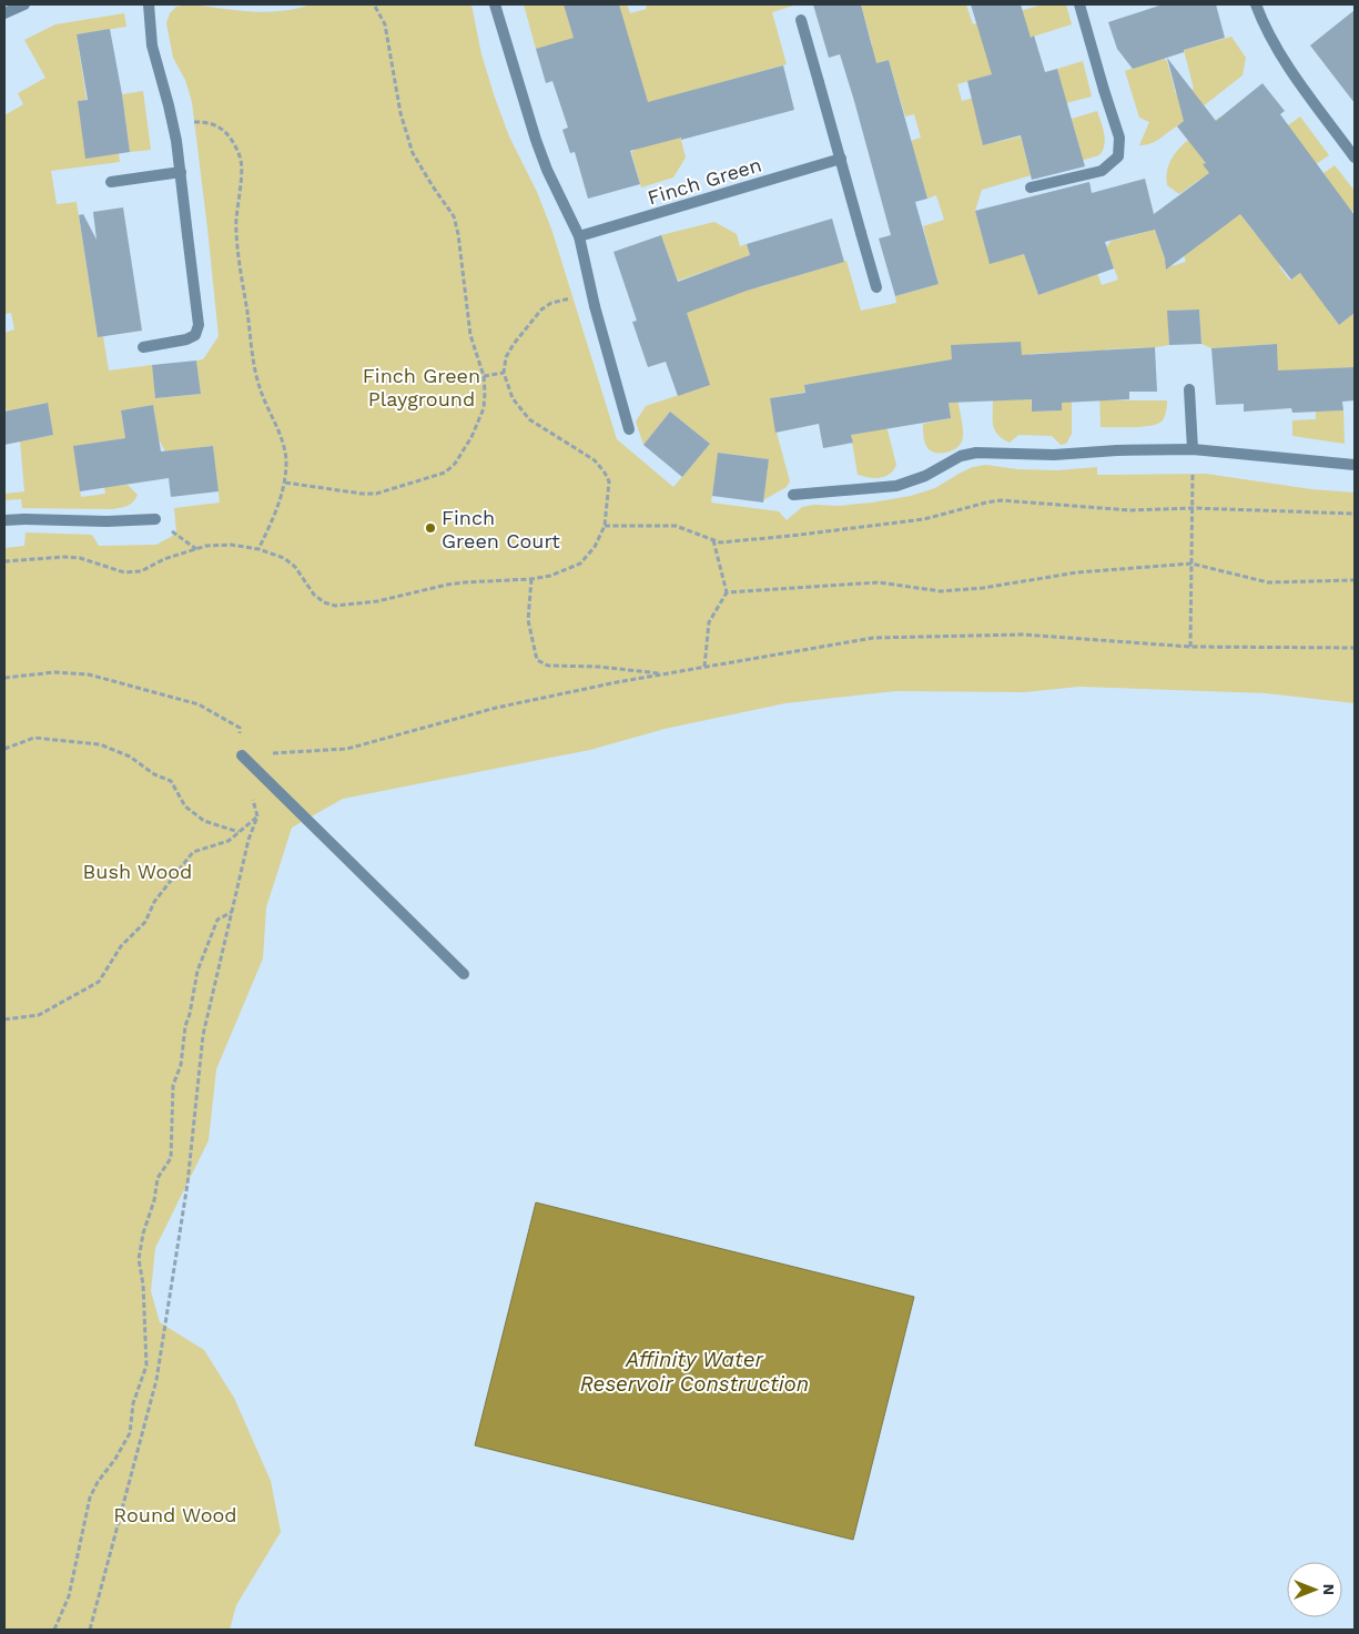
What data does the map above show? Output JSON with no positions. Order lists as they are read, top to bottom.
{
  "streets": {
    "street": ["Finch Green"]
  },
  "water": ["Affinity Water Reservoir Construction"],
  "parks": ["Finch Green Playground", "Bush Wood", "Round Wood"],
  "places": ["Finch Green Court"],
  "north": "right"
}
